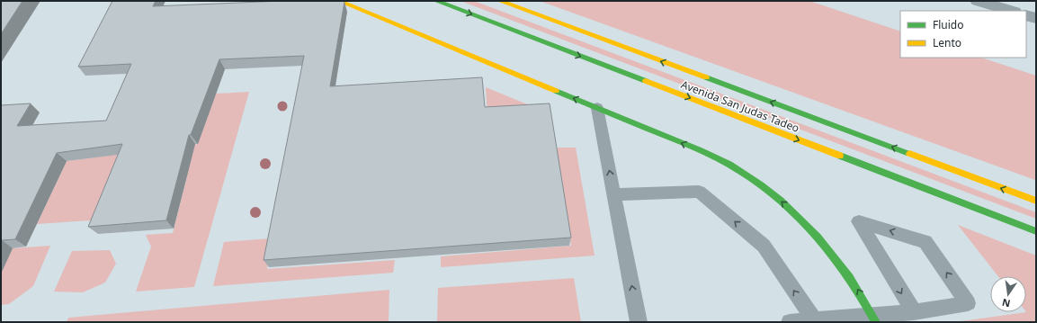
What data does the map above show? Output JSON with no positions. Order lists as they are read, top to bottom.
{
  "streets": {
    "street": ["Avenida San Judas Tadeo"]
  },
  "legend": ["Fluido", "Lento"],
  "north": "bottom"
}
